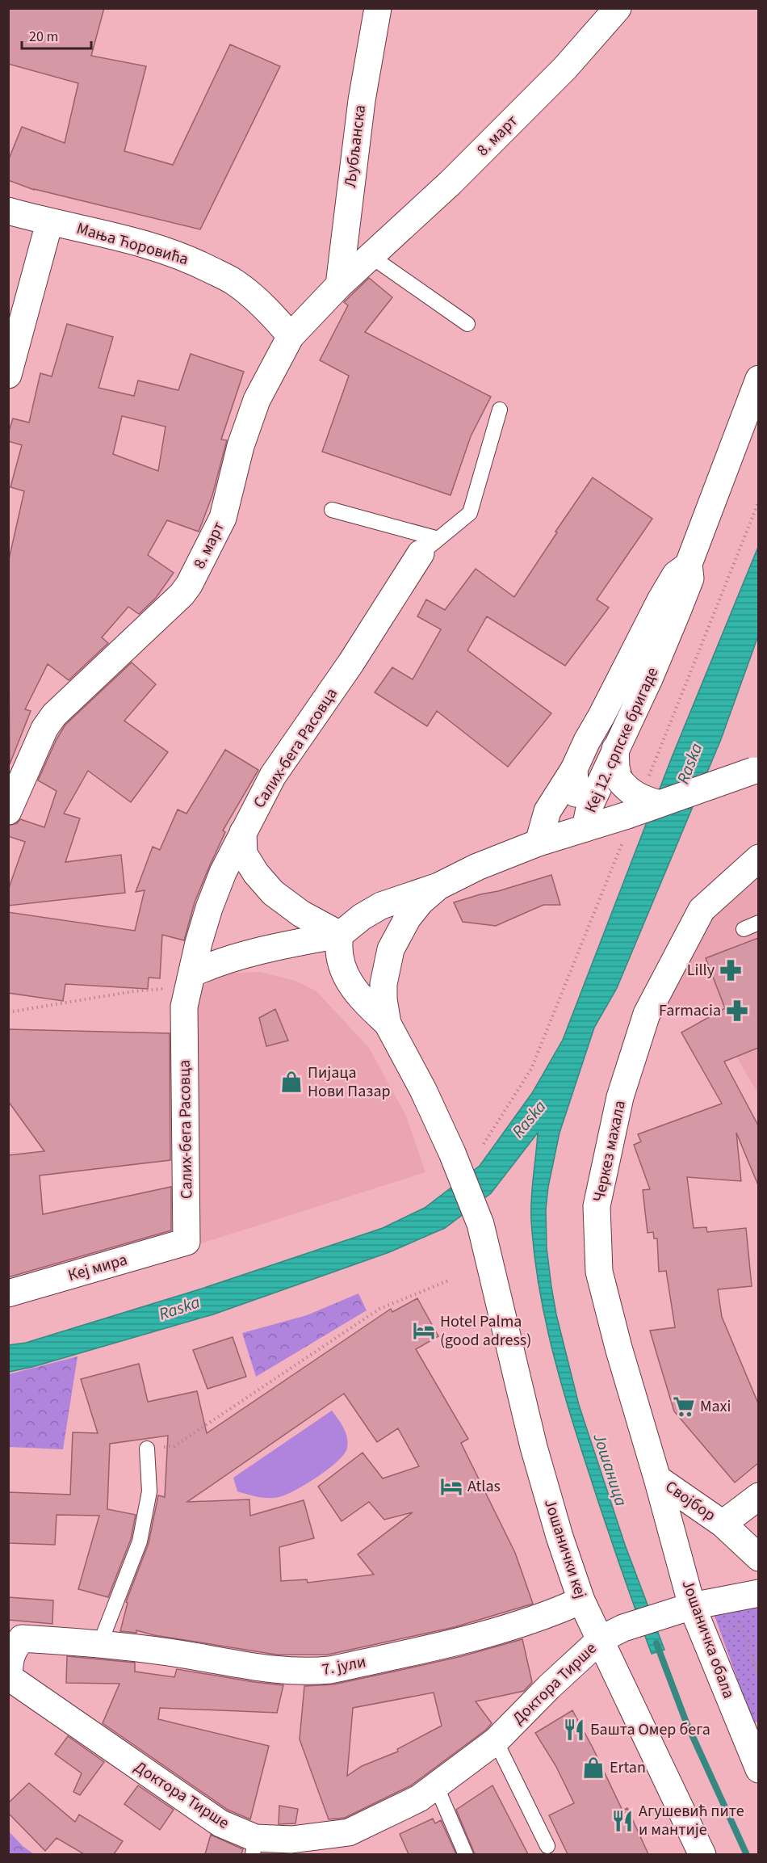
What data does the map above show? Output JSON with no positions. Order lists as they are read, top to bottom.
{
  "streets": {
    "street": [
      "8. март",
      "Љубљанска",
      "Мања Ћоровића",
      "Кеј 12. српске бригаде",
      "Салих-бега Расовца",
      "Черкез махала",
      "Кеј мира",
      "Својбор",
      "Јошанички кеј",
      "Јошаничка обала",
      "7. јули",
      "Доктора Тирше"
    ]
  },
  "crossings": [
    ["8. март", "Љубљанска"],
    ["8. март", "Мања Ћоровића"],
    ["Салих-бега Расовца", "Кеј мира"],
    ["Черкез махала", "Својбор"],
    ["Черкез махала", "Јошаничка обала"],
    ["Својбор", "Јошаничка обала"],
    ["Јошанички кеј", "7. јули"],
    ["Јошанички кеј", "Доктора Тирше"],
    ["7. јули", "Доктора Тирше"]
  ],
  "water": ["Raska", "Јошаница"],
  "places": {
    "pharmacy": ["Lilly", "Farmacia"],
    "shop": ["Пијаца Нови Пазар", "Ertan"],
    "hotel": ["Hotel Palma (good adress)", "Atlas"],
    "supermarket": ["Maxi"],
    "restaurant": ["Башта Омер бега", "Агушевић пите и мантије"]
  },
  "scale_bar": "20 m"
}
